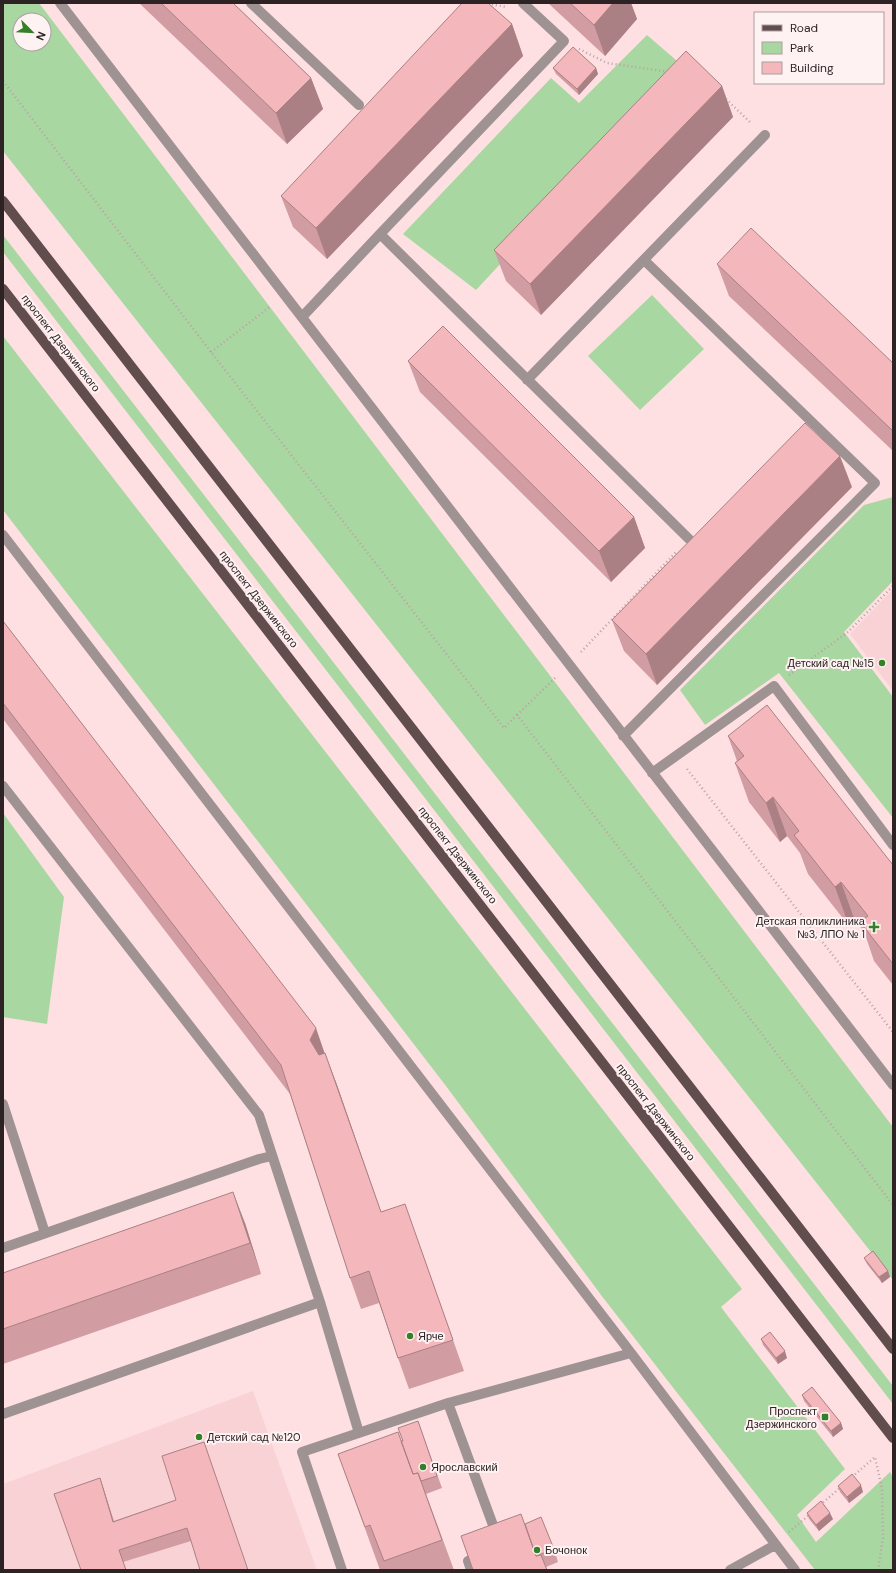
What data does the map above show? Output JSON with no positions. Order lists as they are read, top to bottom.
{
  "streets": {
    "main road": ["проспект Дзержинского"]
  },
  "places": {
    "other": [
      "Детский сад №15",
      "Ярче",
      "Детский сад №120",
      "Ярославский",
      "Бочонок"
    ],
    "health": ["Детская поликлиника №3, ЛПО № 1"],
    "transit": ["Проспект Дзержинского"]
  },
  "legend": ["Road", "Park", "Building"],
  "north": "bottom right"
}
